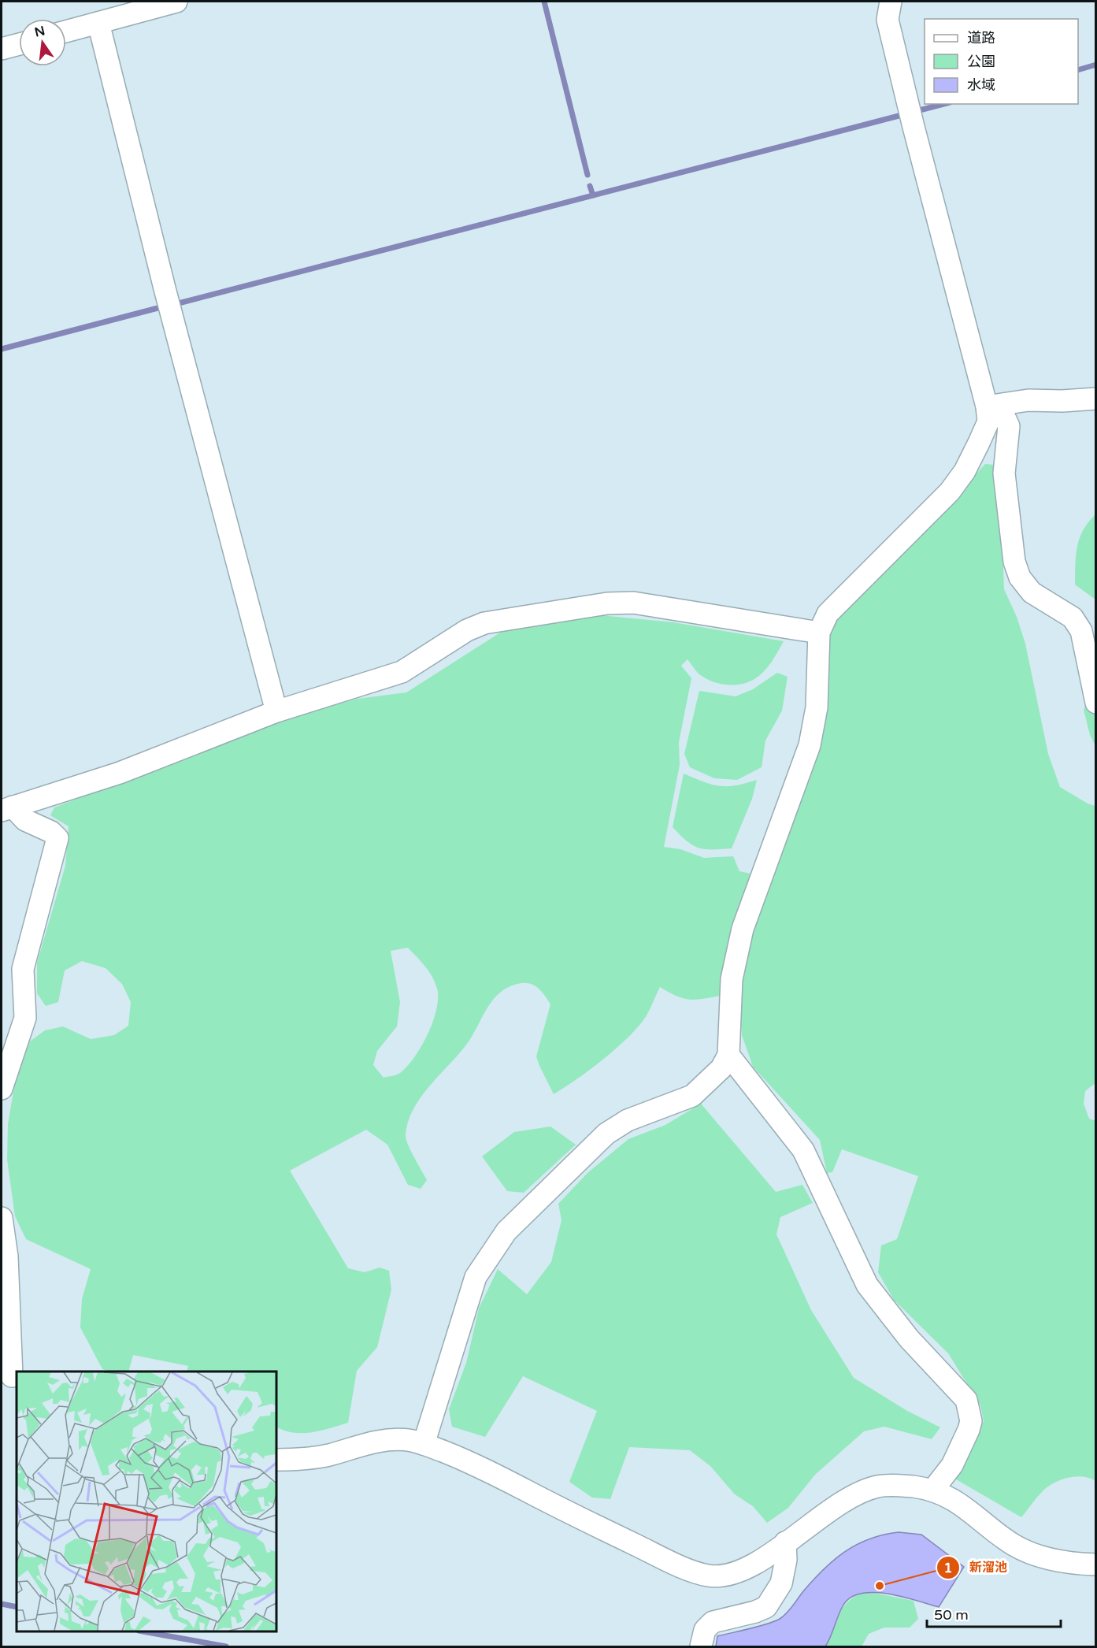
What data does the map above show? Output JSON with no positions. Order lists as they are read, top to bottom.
{
  "places": ["新溜池"],
  "legend": ["道路", "公園", "水域"],
  "scale_bar": "50 m",
  "north": "top"
}
